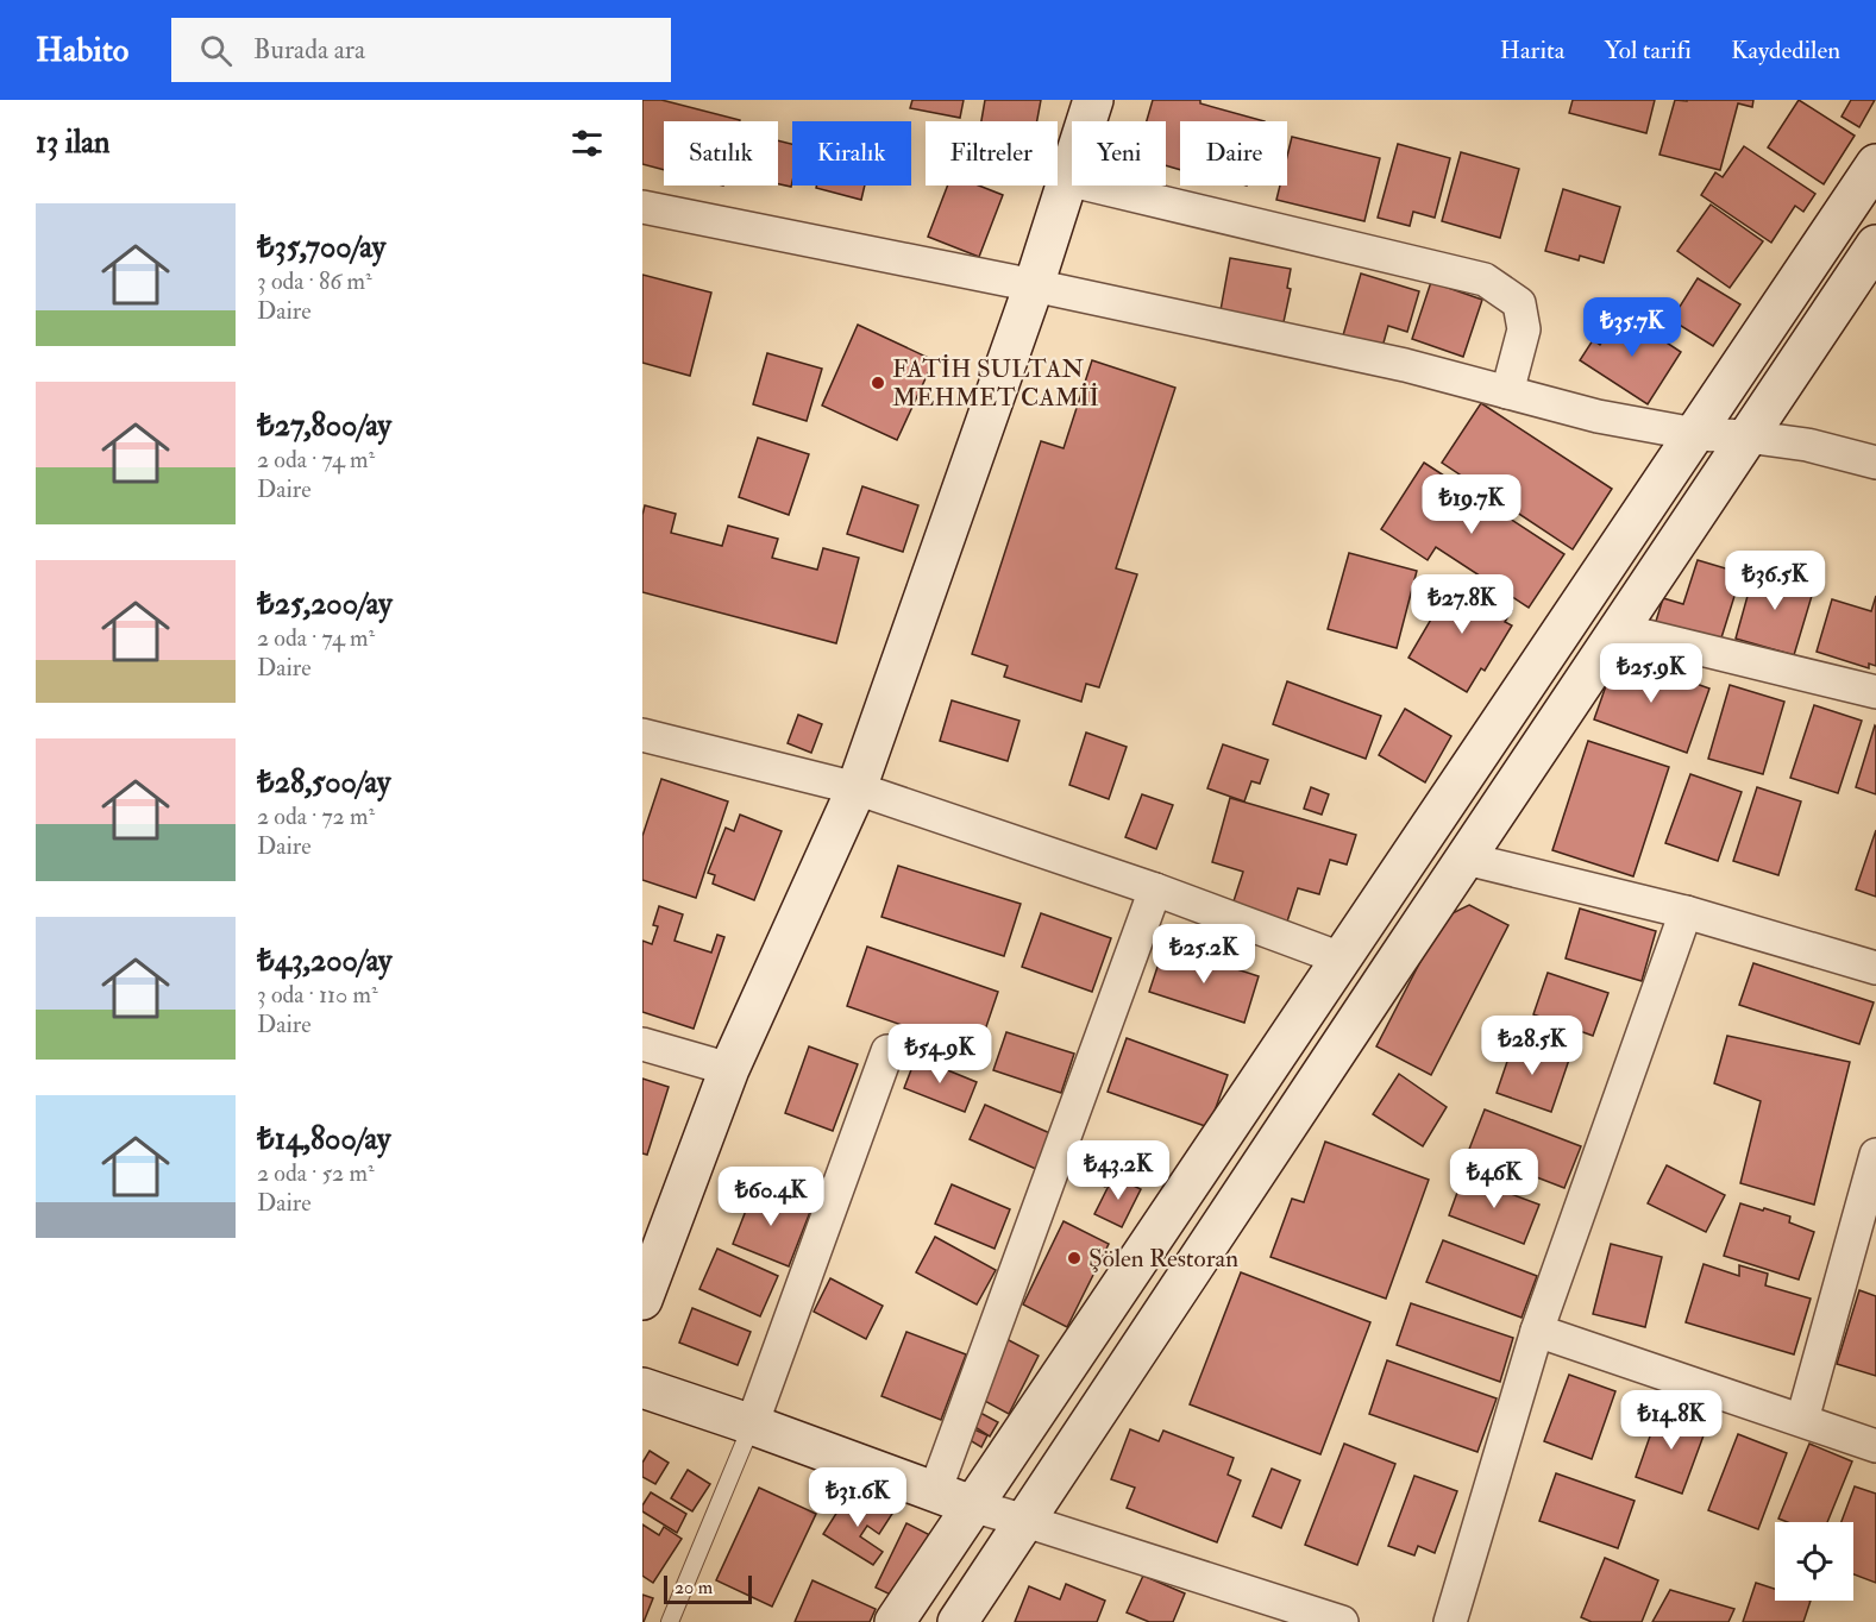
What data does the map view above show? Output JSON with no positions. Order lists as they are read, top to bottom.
{
  "places": ["FATİH SULTAN MEHMET CAMİİ", "Şölen Restoran"],
  "scale_bar": "20 m",
  "page": {
    "header": "Habito",
    "search": "Burada ara",
    "nav": ["Harita", "Yol tarifi", "Kaydedilen"],
    "heading": "13 ilan",
    "chip": [
      "Satılık",
      "Kiralık",
      "Filtreler",
      "Yeni",
      "Daire"
    ],
    "list": [
      {
        "name": "₺35,700/ay",
        "note": "3 oda · 86 m² · Daire"
      },
      {
        "name": "₺27,800/ay",
        "note": "2 oda · 74 m² · Daire"
      },
      {
        "name": "₺25,200/ay",
        "note": "2 oda · 74 m² · Daire"
      },
      {
        "name": "₺28,500/ay",
        "note": "2 oda · 72 m² · Daire"
      },
      {
        "name": "₺43,200/ay",
        "note": "3 oda · 110 m² · Daire"
      },
      {
        "name": "₺14,800/ay",
        "note": "2 oda · 52 m² · Daire"
      }
    ],
    "price": [
      "₺35.7K",
      "₺19.7K",
      "₺36.5K",
      "₺27.8K",
      "₺25.9K",
      "₺25.2K",
      "₺28.5K",
      "₺54.9K",
      "₺43.2K",
      "₺46K",
      "₺60.4K",
      "₺14.8K",
      "₺31.6K"
    ],
    "scale": "20 m"
  }
}
